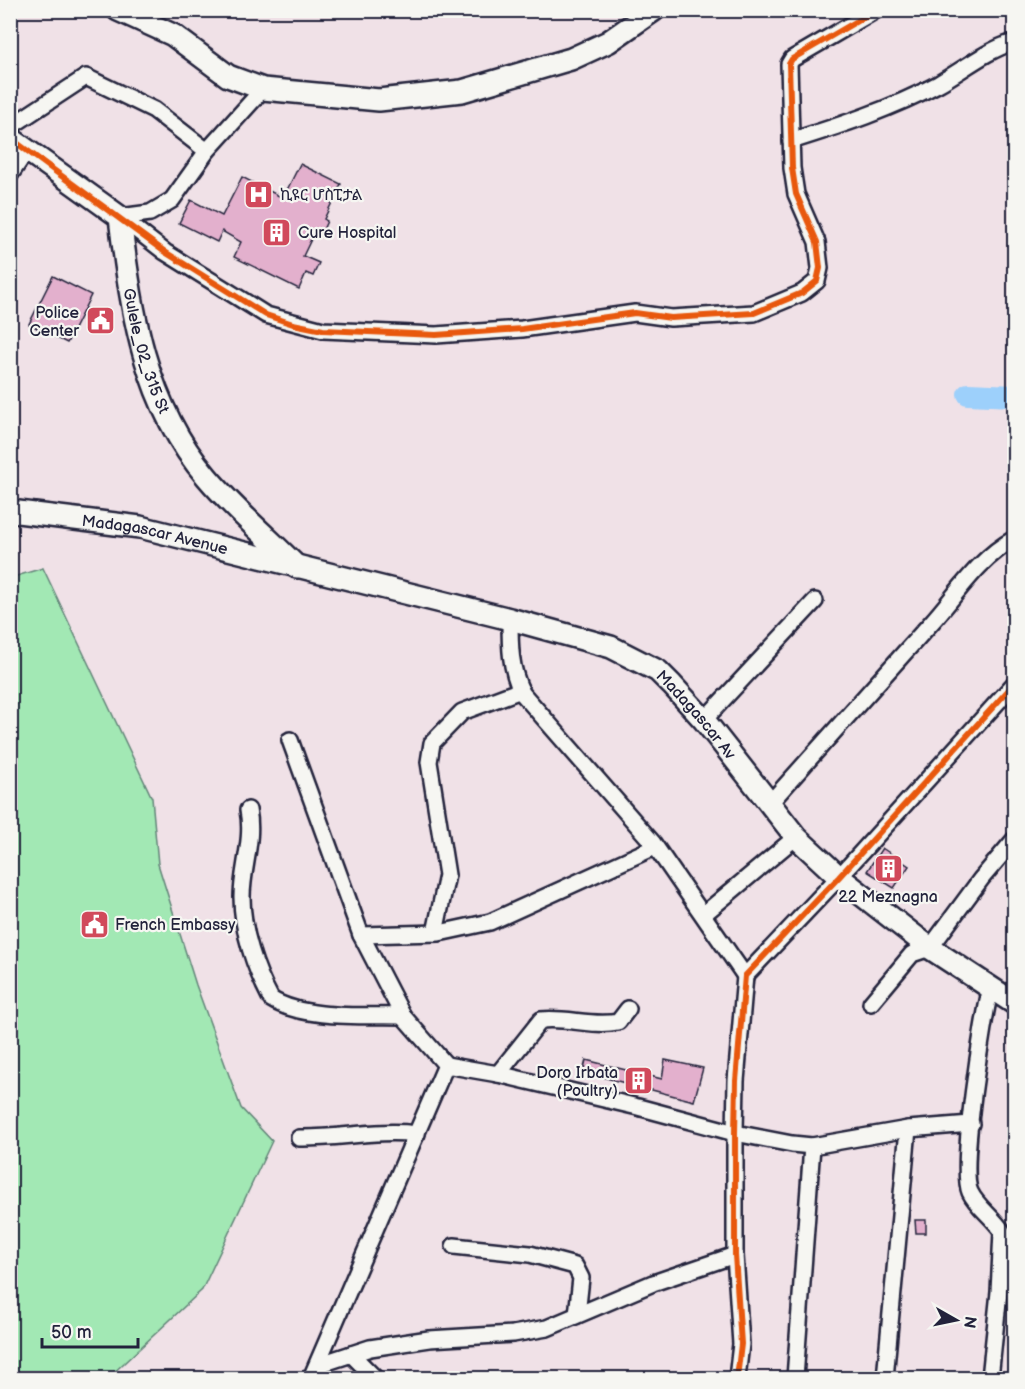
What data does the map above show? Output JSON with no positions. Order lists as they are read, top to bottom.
{
  "streets": {
    "main road": ["Gulele_02_315 St", "Madagascar Avenue", "Madagascar Av"]
  },
  "crossings": [
    ["Gulele_02_315 St", "Madagascar Avenue"],
    ["Gulele_02_315 St", "Madagascar Av"],
    ["Madagascar Avenue", "Madagascar Av"]
  ],
  "places": {
    "hospital": ["ኪዩር ሆስፒታል"],
    "building": ["Cure Hospital", "22 Meznagna", "Doro Irbata (Poultry)"],
    "public building": ["Police Center", "French Embassy"]
  },
  "scale_bar": "50 m",
  "north": "right"
}
